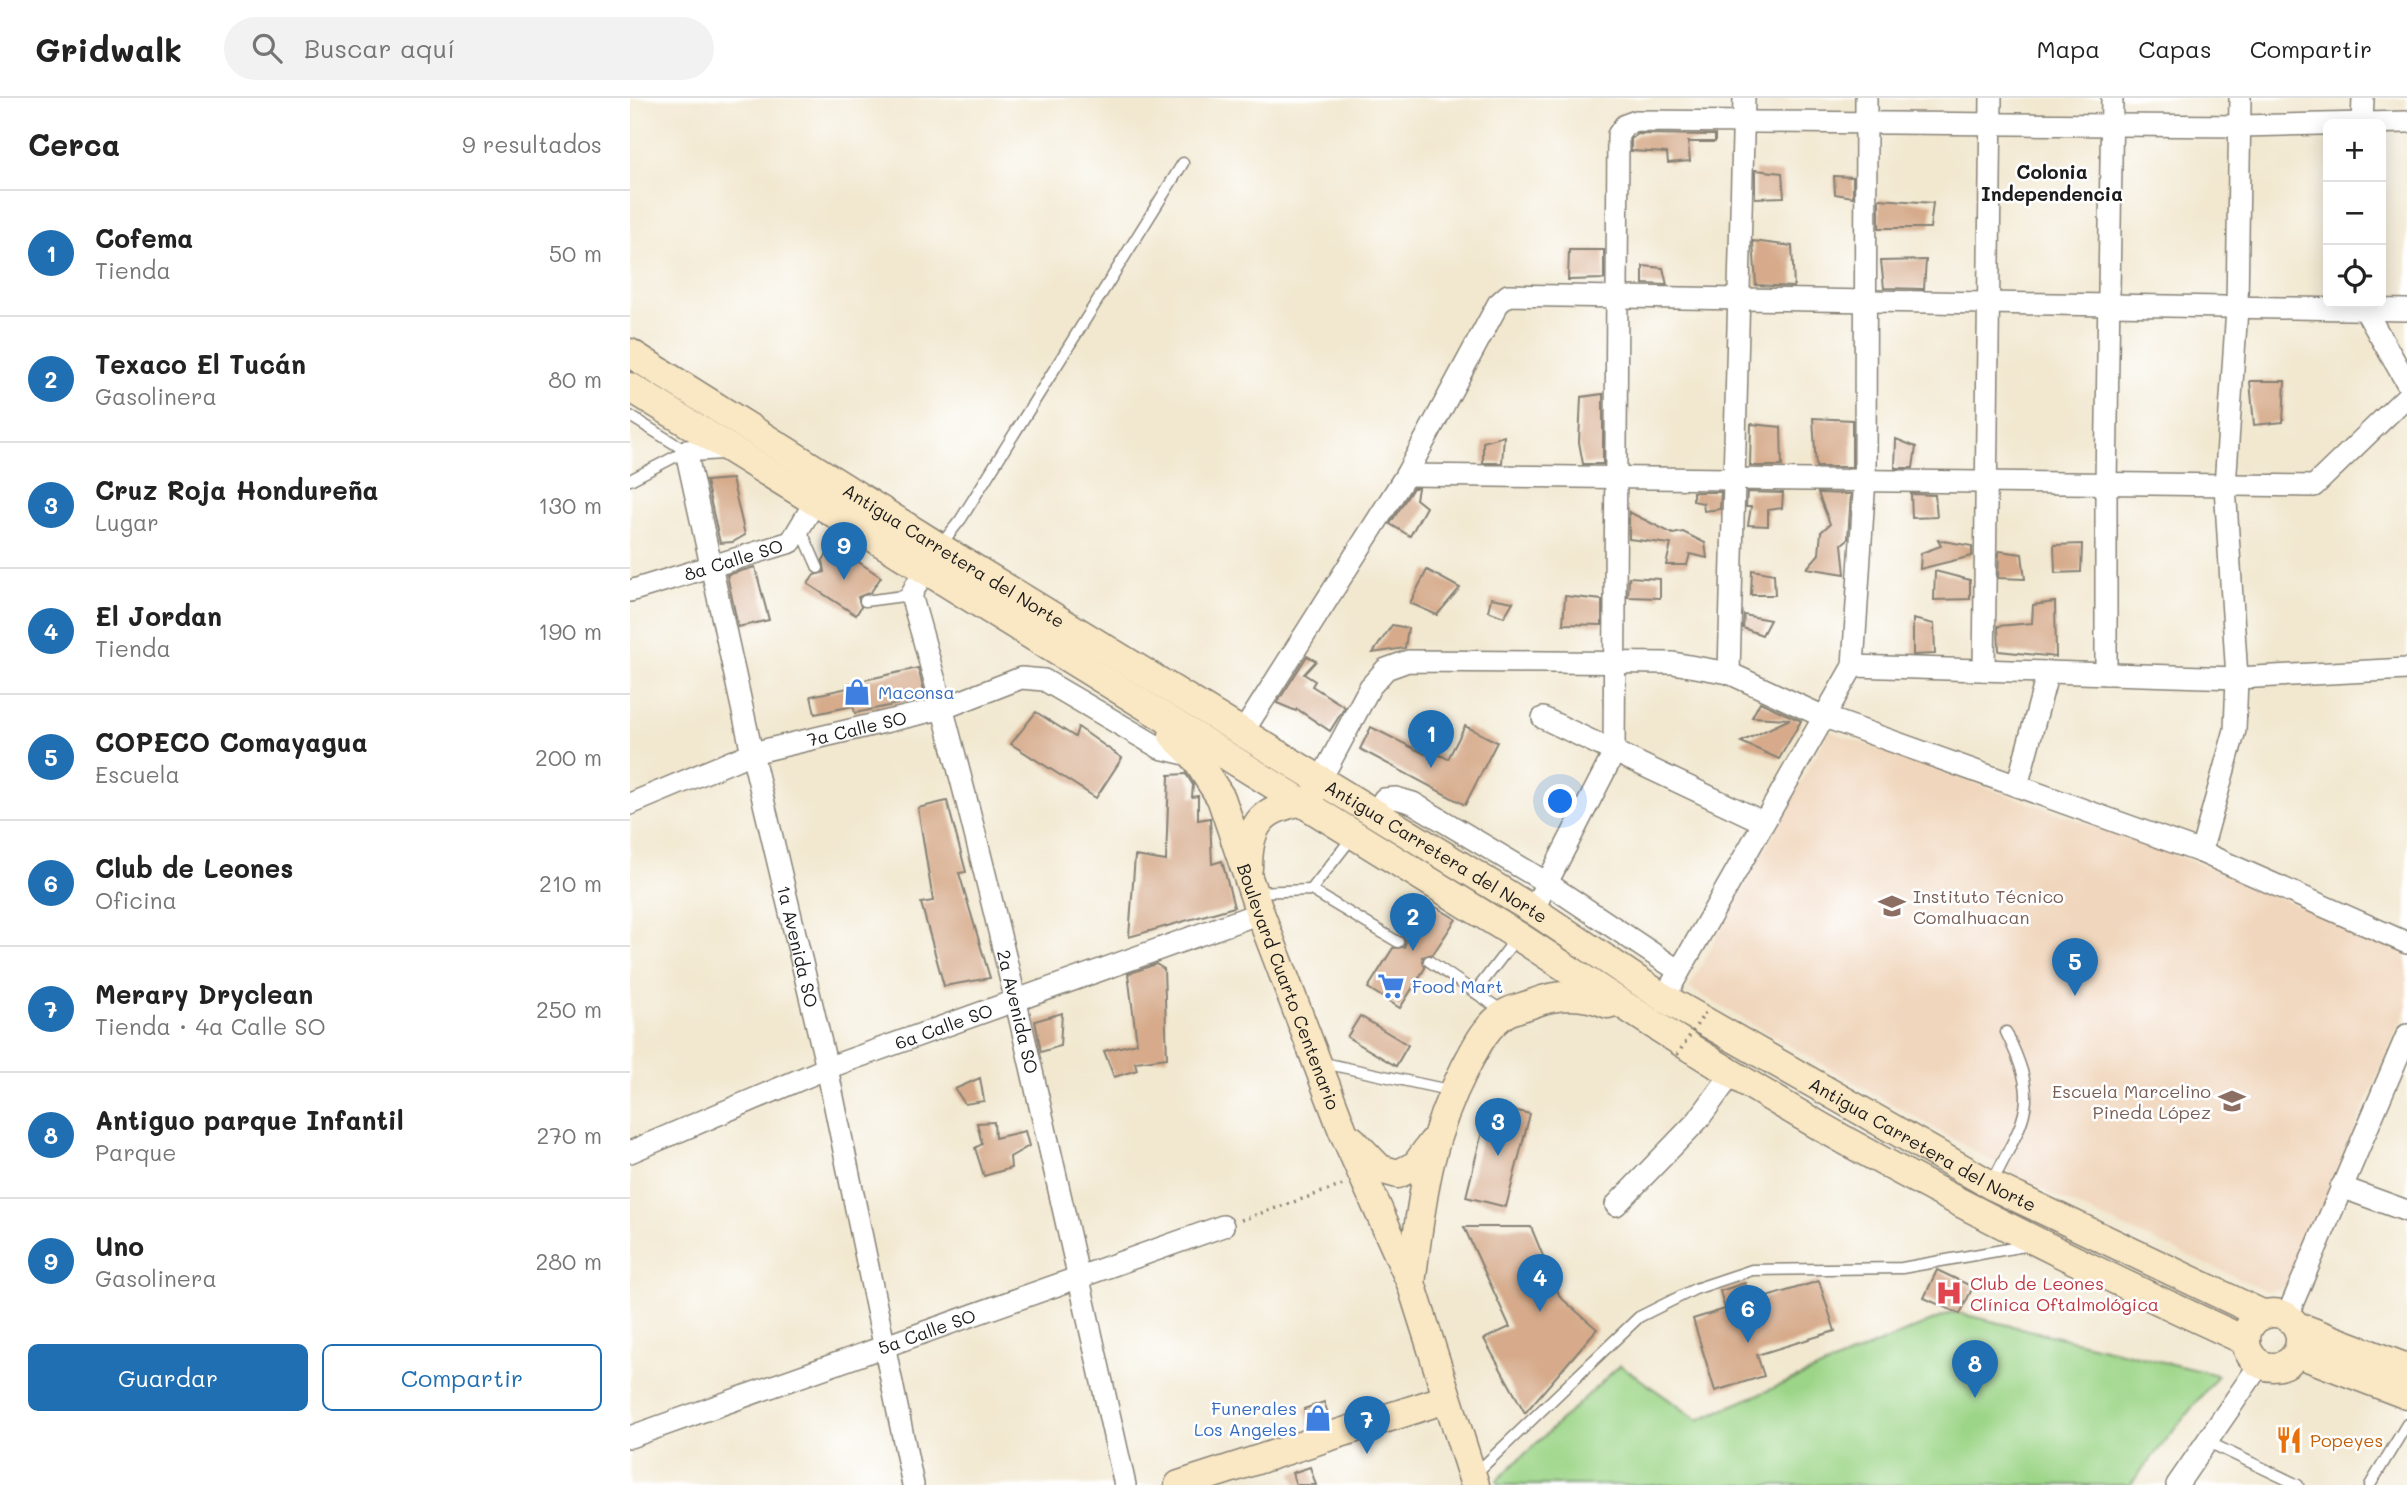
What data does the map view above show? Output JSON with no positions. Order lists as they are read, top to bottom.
{
  "streets": {
    "main road": ["Antigua Carretera del Norte", "Boulevard Cuarto Centenario"],
    "street": [
      "8a Calle SO",
      "7a Calle SO",
      "1a Avenida SO",
      "2a Avenida SO",
      "6a Calle SO",
      "5a Calle SO"
    ]
  },
  "crossings": [
    ["Antigua Carretera del Norte", "8a Calle SO"],
    ["Antigua Carretera del Norte", "Boulevard Cuarto Centenario"],
    ["Antigua Carretera del Norte", "2a Avenida SO"],
    ["8a Calle SO", "1a Avenida SO"],
    ["7a Calle SO", "1a Avenida SO"],
    ["7a Calle SO", "Boulevard Cuarto Centenario"],
    ["7a Calle SO", "2a Avenida SO"],
    ["1a Avenida SO", "6a Calle SO"],
    ["1a Avenida SO", "5a Calle SO"],
    ["Boulevard Cuarto Centenario", "6a Calle SO"],
    ["2a Avenida SO", "6a Calle SO"],
    ["2a Avenida SO", "5a Calle SO"]
  ],
  "districts": ["Colonia Independencia"],
  "places": {
    "shop": ["Maconsa", "Funerales Los Angeles"],
    "school or university": ["Instituto Técnico Comalhuacan", "Escuela Marcelino Pineda López"],
    "supermarket": ["Food Mart"],
    "hospital": ["Club de Leones Clínica Oftalmológica"],
    "restaurant": ["Popeyes"]
  },
  "page": {
    "header": "Gridwalk",
    "search": "Buscar aquí",
    "nav": ["Mapa", "Capas", "Compartir"],
    "heading": ["Cerca", "9 resultados"],
    "map_buttons": ["+", "−"],
    "list": [
      {
        "mark": "1",
        "name": "Cofema",
        "note": "Tienda",
        "value": "50 m"
      },
      {
        "mark": "2",
        "name": "Texaco El Tucán",
        "note": "Gasolinera",
        "value": "80 m"
      },
      {
        "mark": "3",
        "name": "Cruz Roja Hondureña",
        "note": "Lugar",
        "value": "130 m"
      },
      {
        "mark": "4",
        "name": "El Jordan",
        "note": "Tienda",
        "value": "190 m"
      },
      {
        "mark": "5",
        "name": "COPECO Comayagua",
        "note": "Escuela",
        "value": "200 m"
      },
      {
        "mark": "6",
        "name": "Club de Leones",
        "note": "Oficina",
        "value": "210 m"
      },
      {
        "mark": "7",
        "name": "Merary Dryclean",
        "note": "Tienda · 4a Calle SO",
        "value": "250 m"
      },
      {
        "mark": "8",
        "name": "Antiguo parque Infantil",
        "note": "Parque",
        "value": "270 m"
      },
      {
        "mark": "9",
        "name": "Uno",
        "note": "Gasolinera",
        "value": "280 m"
      }
    ],
    "pins": [
      "9",
      "1",
      "2",
      "5",
      "3",
      "4",
      "6",
      "8",
      "7"
    ],
    "buttons": ["Guardar", "Compartir"]
  }
}
